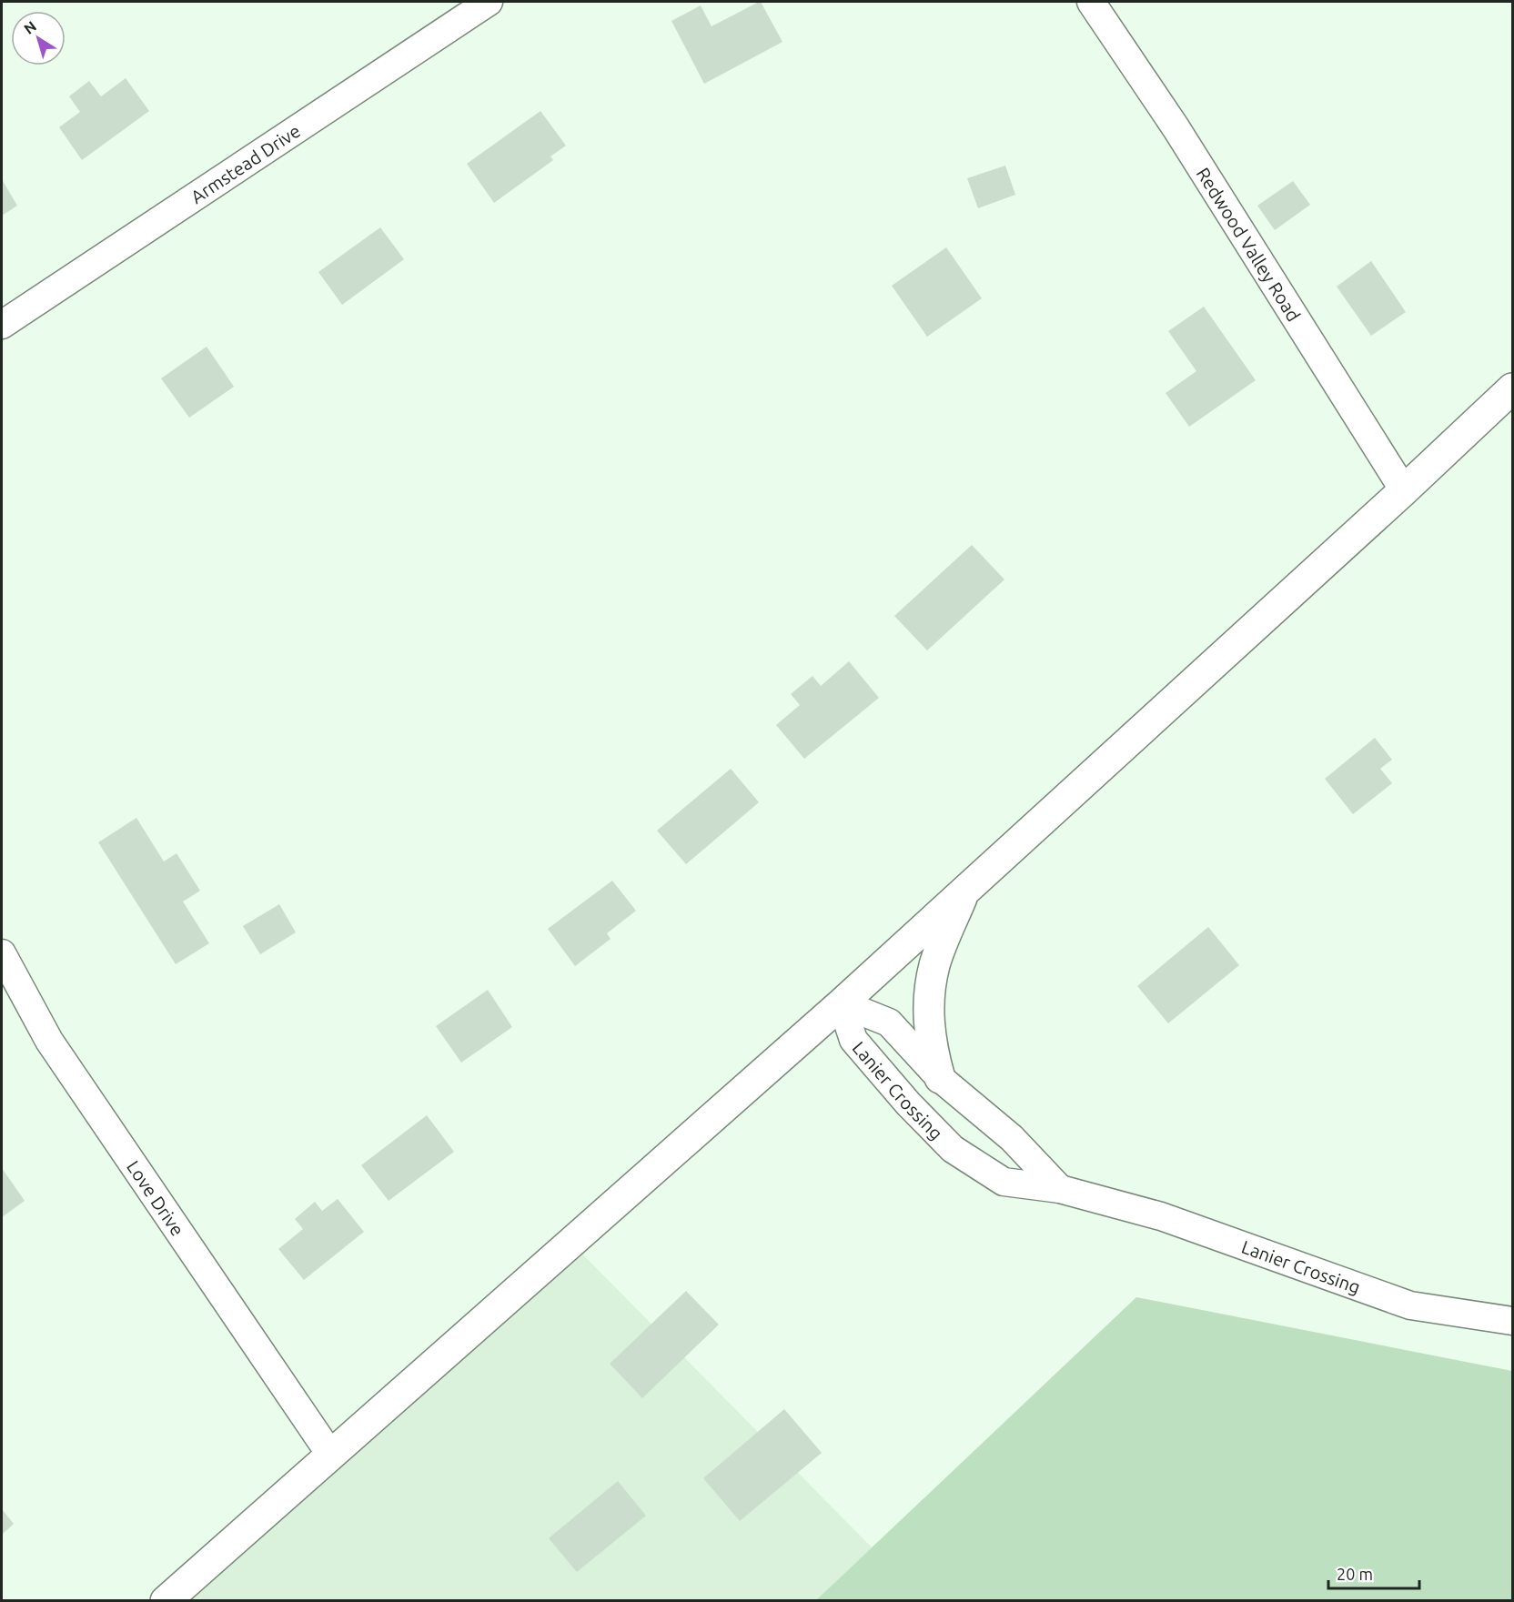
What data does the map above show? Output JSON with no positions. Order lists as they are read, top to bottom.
{
  "streets": {
    "street": [
      "Armstead Drive",
      "Redwood Valley Road",
      "Lanier Crossing",
      "Love Drive"
    ]
  },
  "scale_bar": "20 m",
  "north": "top left"
}
